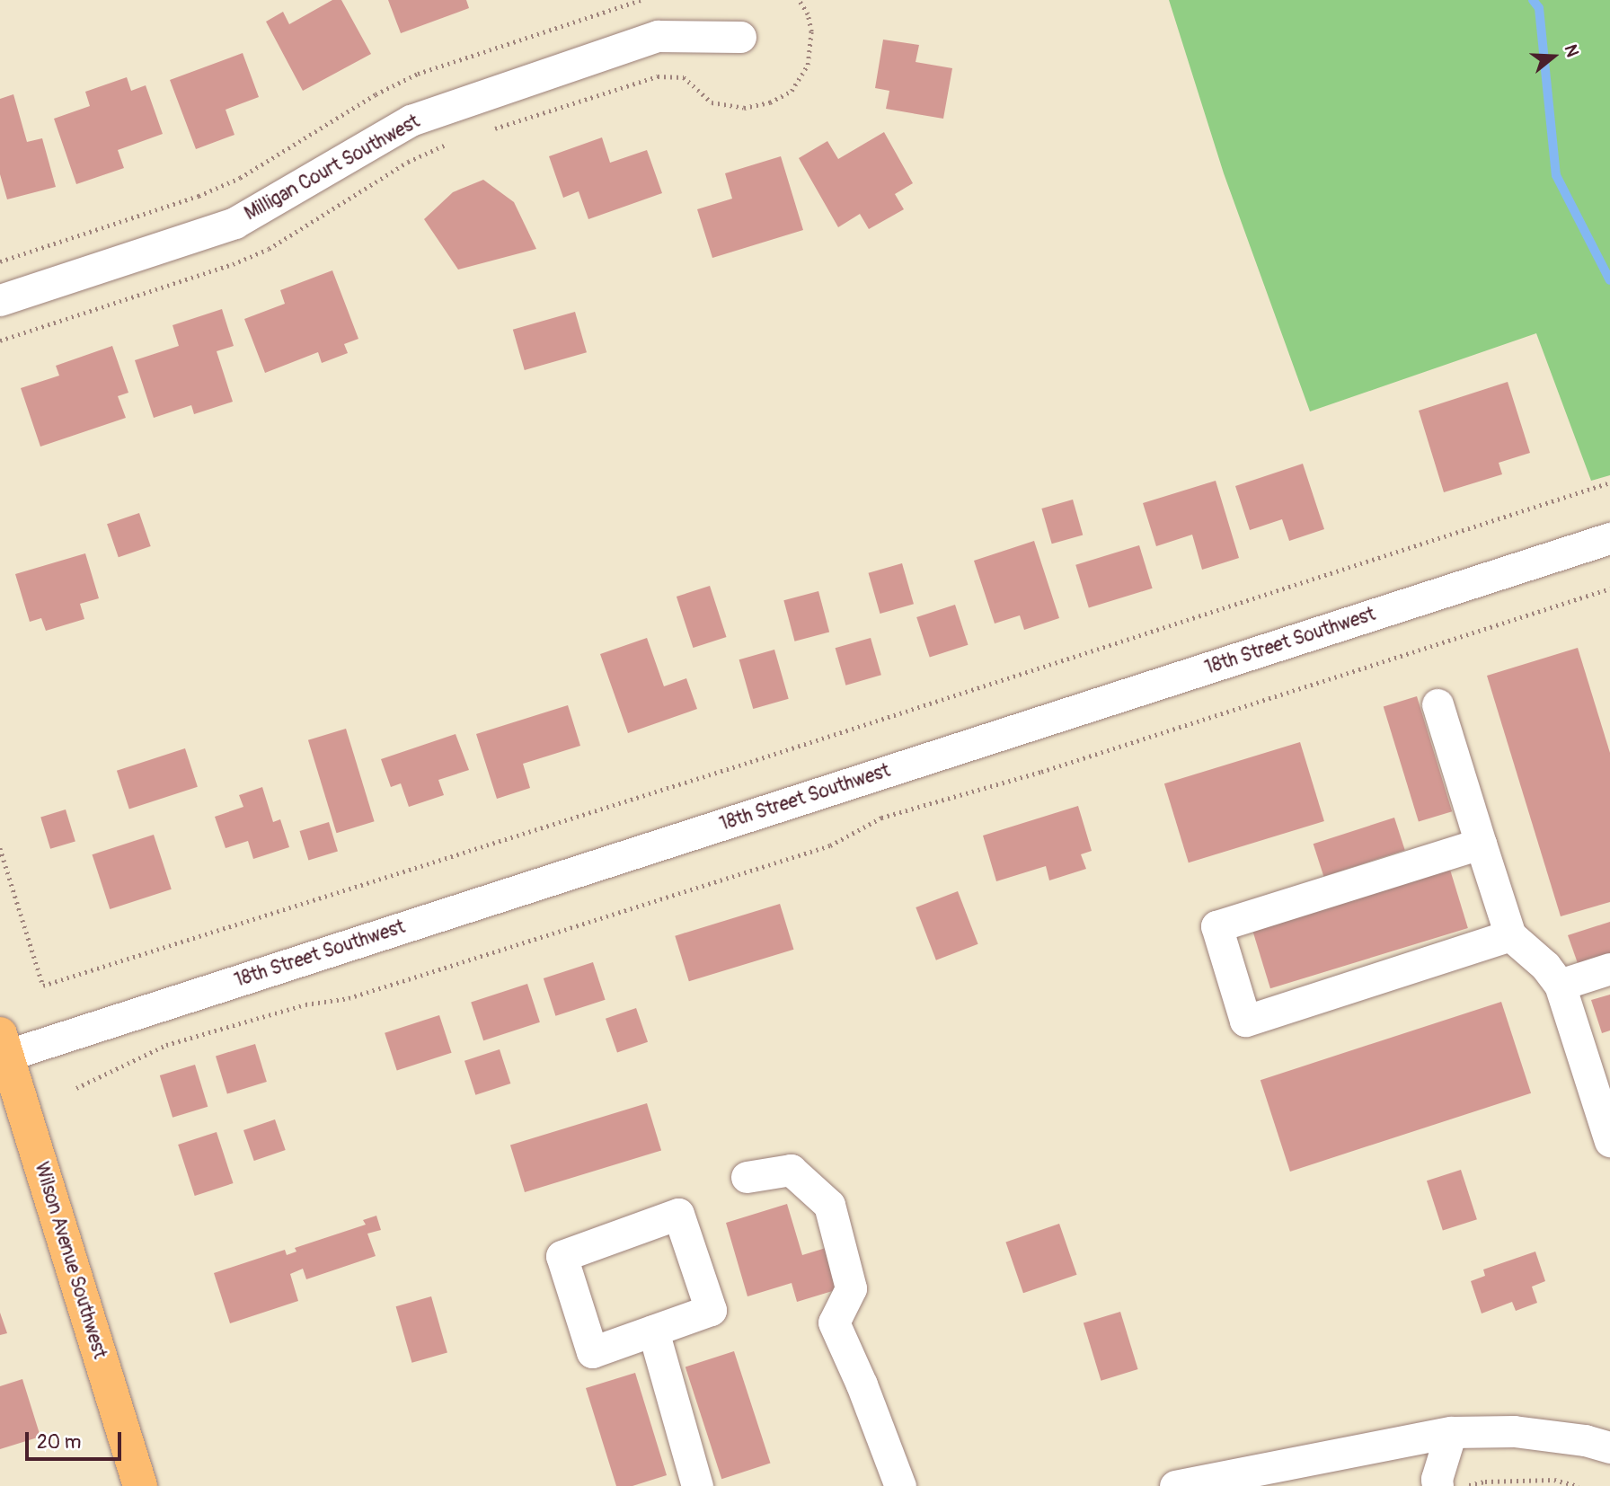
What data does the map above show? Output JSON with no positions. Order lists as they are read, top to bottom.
{
  "streets": {
    "main road": ["Wilson Avenue Southwest"],
    "street": ["Milligan Court Southwest", "18th Street Southwest"]
  },
  "crossings": [
    ["18th Street Southwest", "Wilson Avenue Southwest"]
  ],
  "scale_bar": "20 m",
  "north": "right"
}
